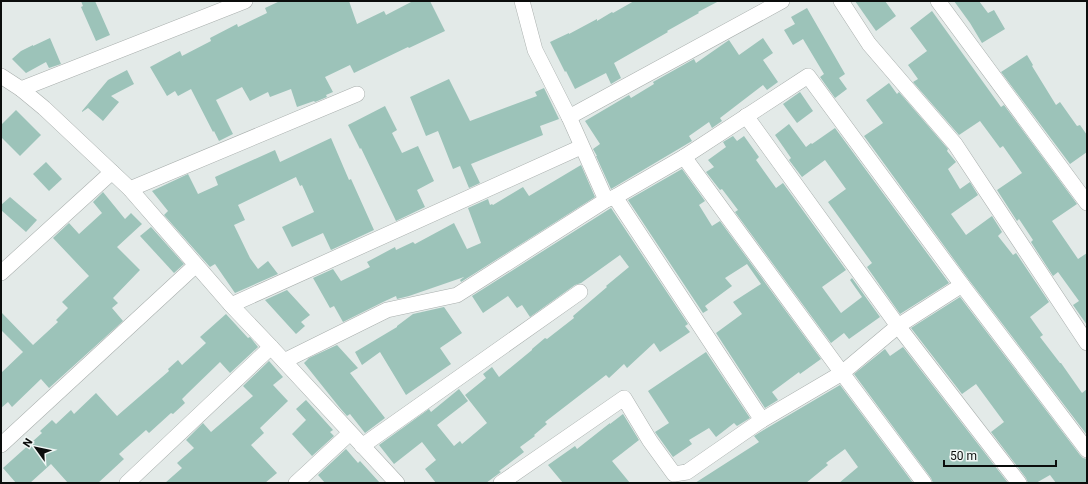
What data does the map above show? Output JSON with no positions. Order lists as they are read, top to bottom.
{
  "scale_bar": "50 m",
  "north": "top left"
}
